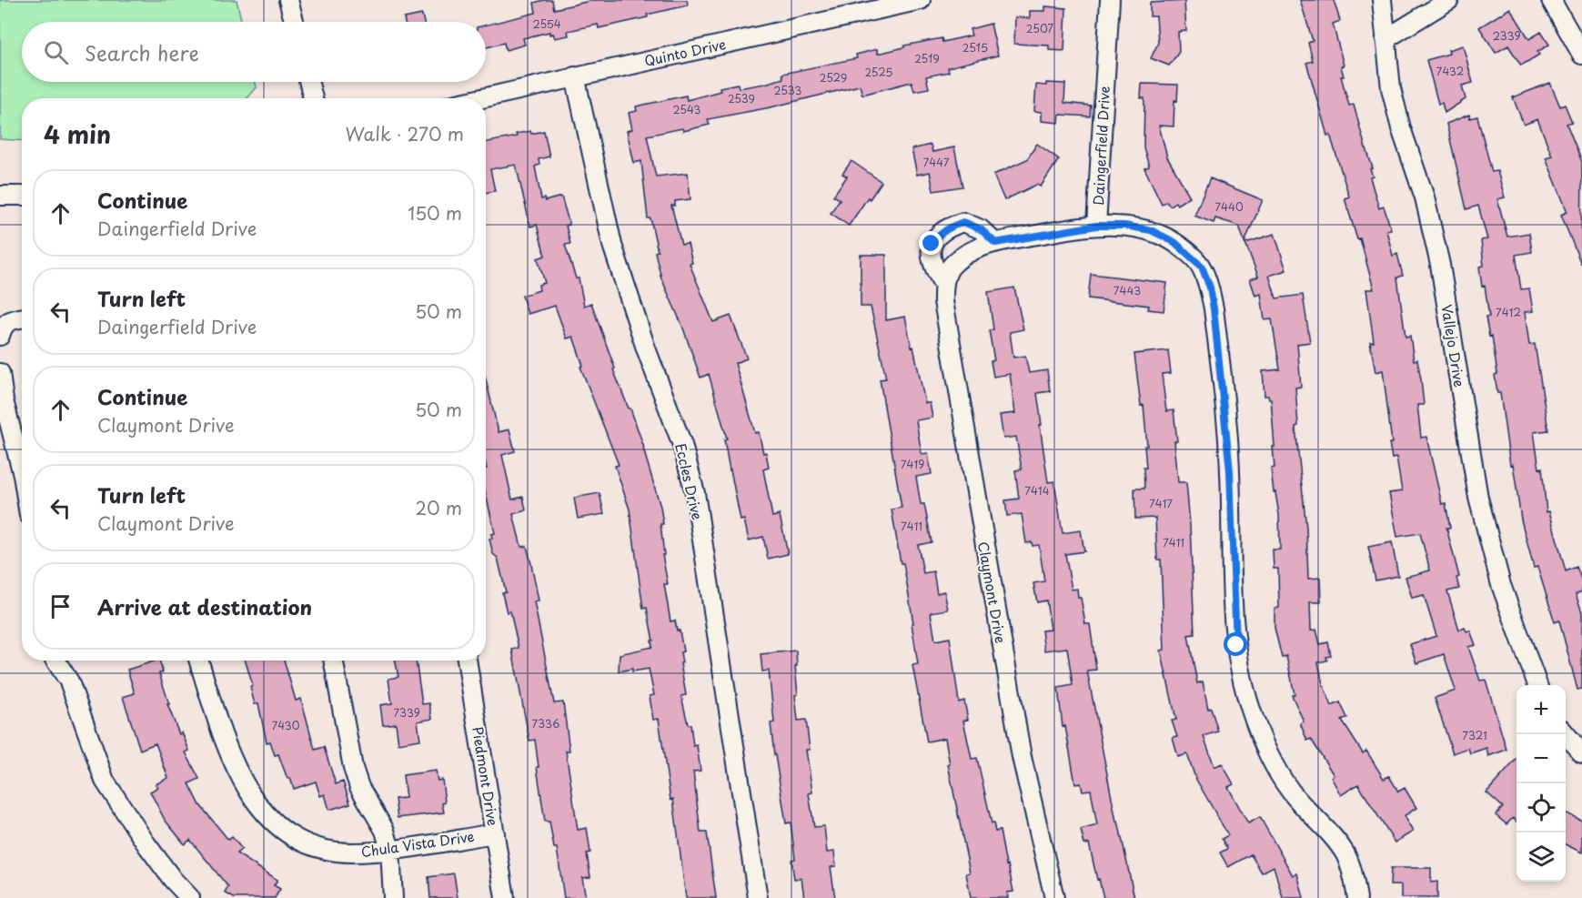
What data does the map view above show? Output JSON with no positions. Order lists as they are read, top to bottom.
{
  "streets": {
    "street": [
      "Quinto Drive",
      "Daingerfield Drive",
      "Vallejo Drive",
      "Eccles Drive",
      "Claymont Drive",
      "Piedmont Drive",
      "Chula Vista Drive"
    ]
  },
  "crossings": [
    ["Quinto Drive", "Eccles Drive"],
    ["Piedmont Drive", "Chula Vista Drive"]
  ],
  "house_numbers": [
    "2554",
    "2507",
    "2339",
    "2515",
    "2519",
    "7432",
    "2525",
    "2529",
    "2533",
    "2539",
    "2543",
    "7447",
    "7440",
    "7443",
    "7412",
    "7419",
    "7414",
    "7417",
    "7411",
    "7411",
    "7339",
    "7336",
    "7430",
    "7321"
  ],
  "page": {
    "search": "Search here",
    "heading": ["4 min", "Walk · 270 m"],
    "list": [
      ["Continue", "Daingerfield Drive", "150 m"],
      ["Turn left", "Daingerfield Drive", "50 m"],
      ["Continue", "Claymont Drive", "50 m"],
      ["Turn left", "Claymont Drive", "20 m"],
      "Arrive at destination"
    ],
    "map_buttons": ["+", "−"]
  }
}
